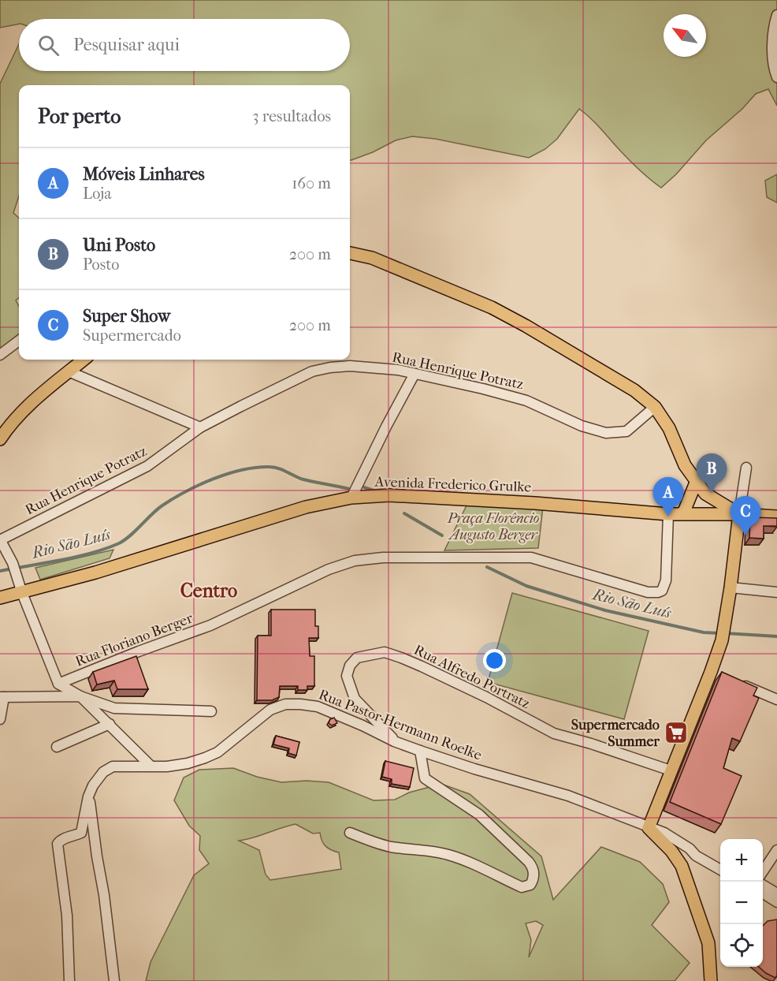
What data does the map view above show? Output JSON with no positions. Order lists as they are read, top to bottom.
{
  "streets": {
    "main road": ["Avenida Frederico Grulke"],
    "street": [
      "Rua Henrique Potratz",
      "Rua Floriano Berger",
      "Rua Alfredo Portratz",
      "Rua Pastor Hermann Roelke"
    ]
  },
  "crossings": [
    ["Avenida Frederico Grulke", "Rua Floriano Berger"],
    ["Rua Alfredo Portratz", "Rua Pastor Hermann Roelke"]
  ],
  "districts": ["Centro"],
  "water": ["Rio São Luís"],
  "parks": ["Praça Florêncio Augusto Berger"],
  "places": {
    "supermarket": ["Supermercado Summer"]
  },
  "north": "top left",
  "page": {
    "search": "Pesquisar aqui",
    "heading": ["Por perto", "3 resultados"],
    "list": [
      {
        "mark": "A",
        "name": "Móveis Linhares",
        "note": "Loja",
        "value": "160 m"
      },
      {
        "mark": "B",
        "name": "Uni Posto",
        "note": "Posto",
        "value": "200 m"
      },
      {
        "mark": "C",
        "name": "Super Show",
        "note": "Supermercado",
        "value": "200 m"
      }
    ],
    "pins": ["B", "A", "C"],
    "map_buttons": ["+", "−"]
  }
}
